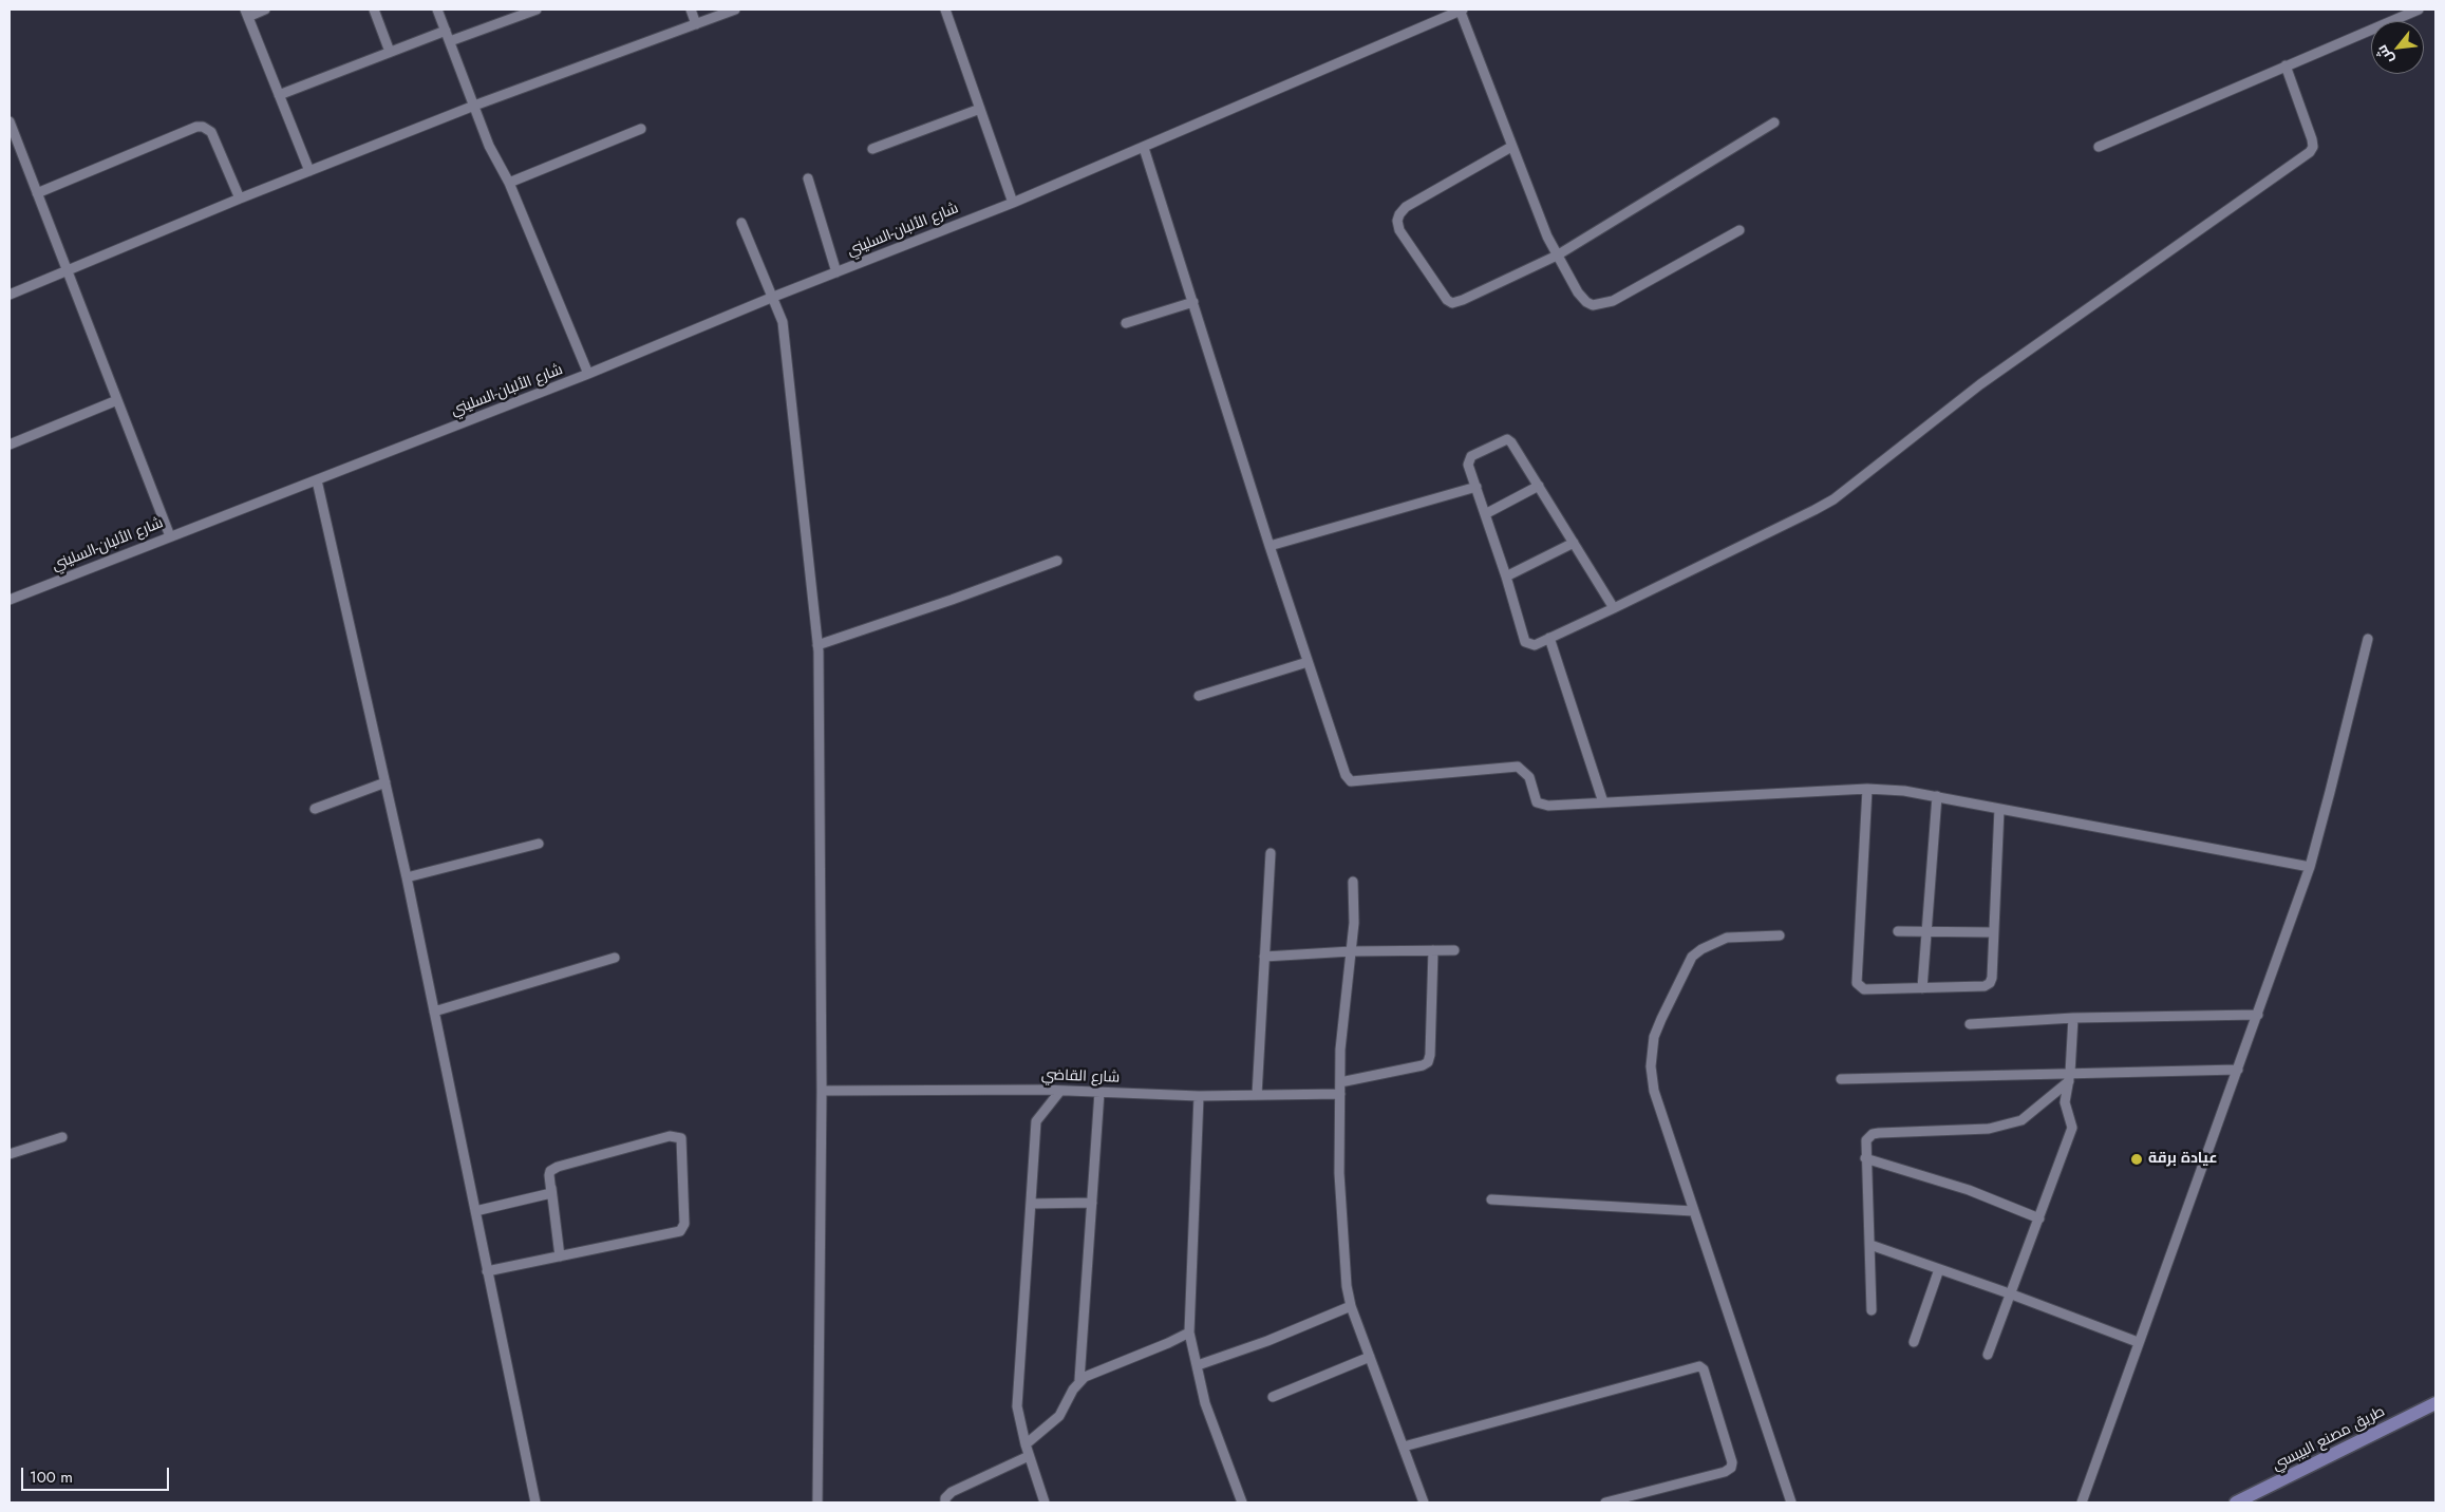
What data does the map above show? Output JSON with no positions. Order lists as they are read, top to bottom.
{
  "streets": {
    "main road": ["طريق مصنع البيبسي"],
    "street": ["شارع الألبان-السليني", "شارع القاضي"]
  },
  "places": ["عيادة برقة"],
  "scale_bar": "100 m",
  "north": "bottom left"
}
